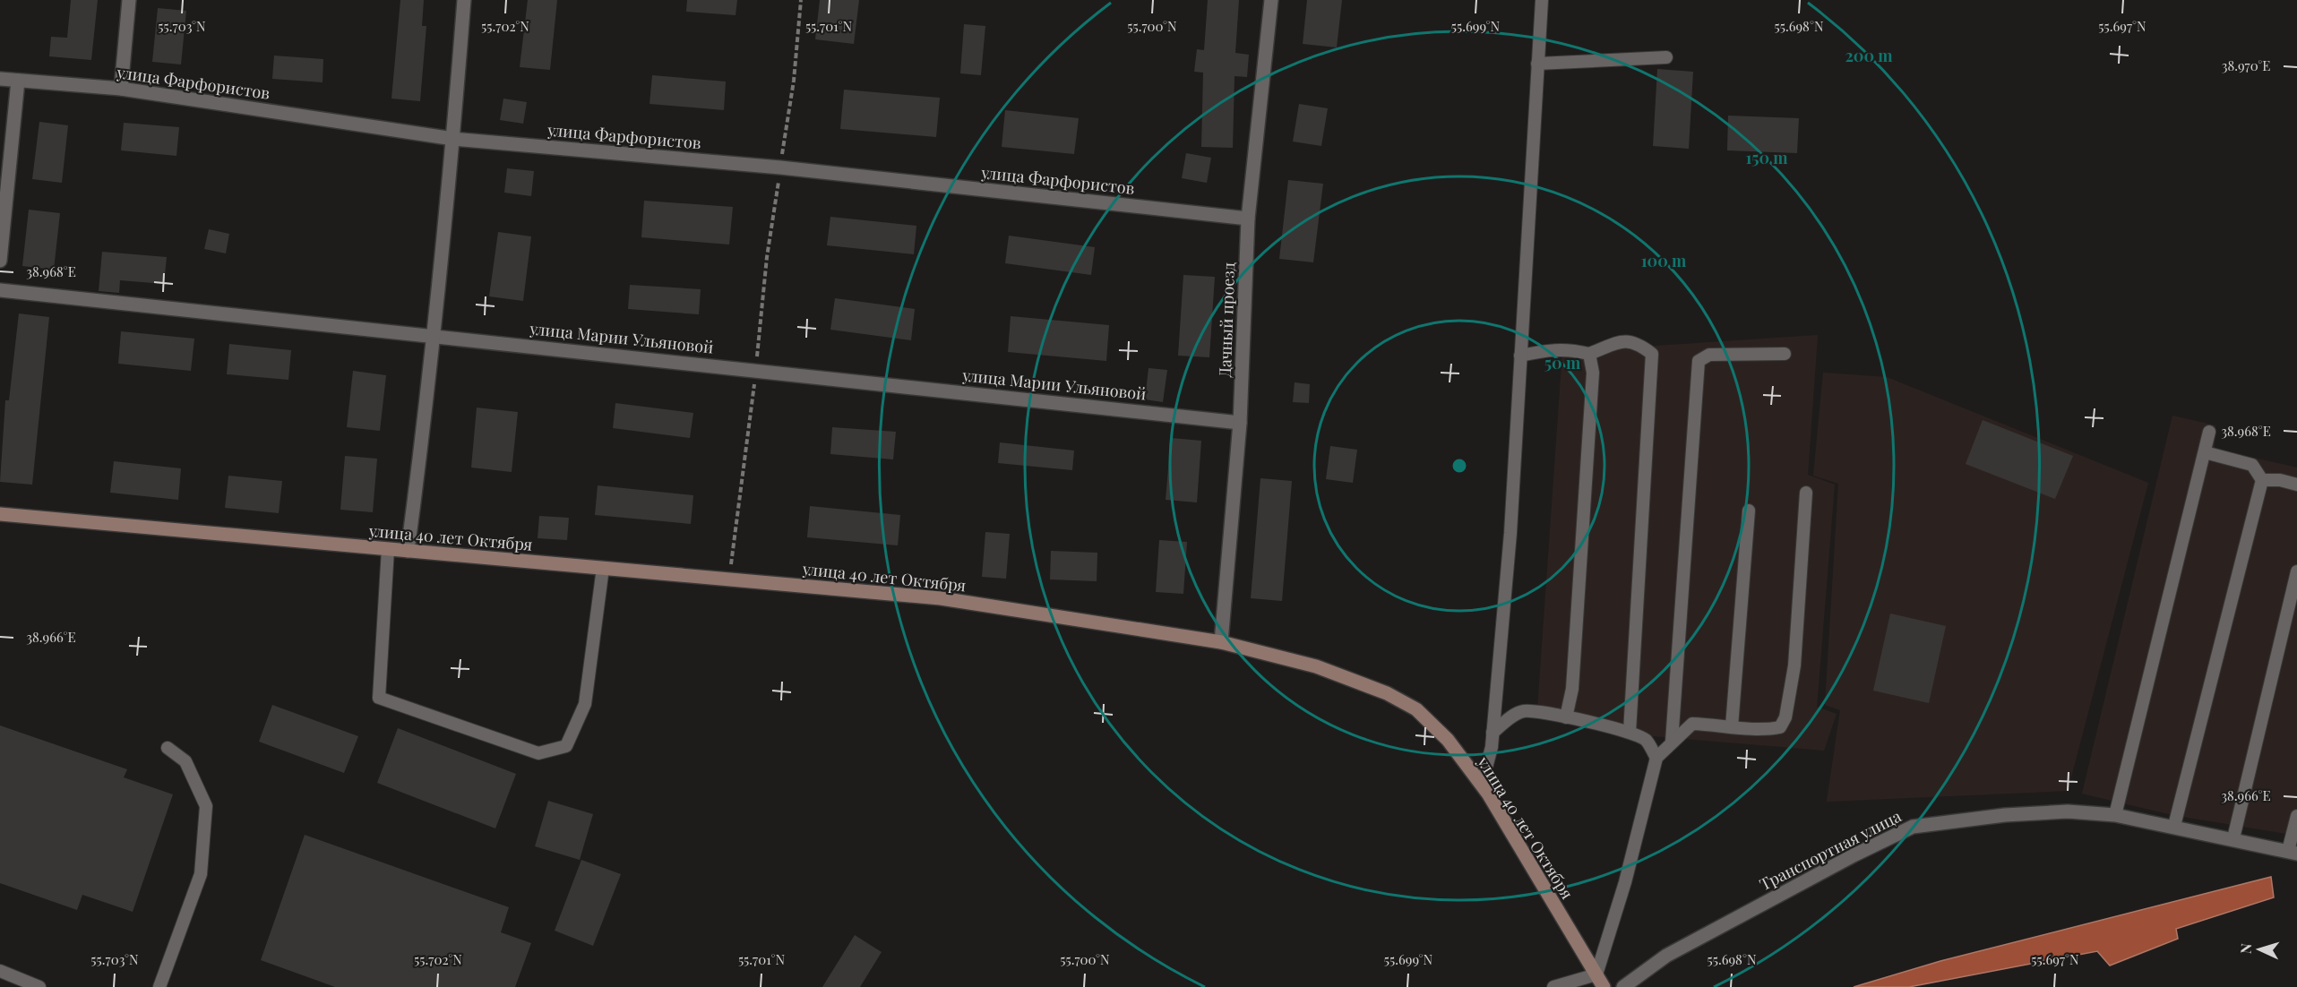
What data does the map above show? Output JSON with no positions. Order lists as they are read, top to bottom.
{
  "streets": {
    "street": [
      "улица Фарфористов",
      "Дачный проезд",
      "улица Марии Ульяновой",
      "улица 40 лет Октября",
      "Транспортная улица"
    ]
  },
  "crossings": [
    ["улица Фарфористов", "Дачный проезд"],
    ["Дачный проезд", "улица Марии Ульяновой"],
    ["Дачный проезд", "улица 40 лет Октября"]
  ],
  "north": "left",
  "coordinates": [
    "55.703°N",
    "55.702°N",
    "55.701°N",
    "55.700°N",
    "55.699°N",
    "55.698°N",
    "55.697°N",
    "38.970°E",
    "38.968°E",
    "38.966°E"
  ],
  "rings": [
    "200 m",
    "150 m",
    "100 m",
    "50 m"
  ]
}
